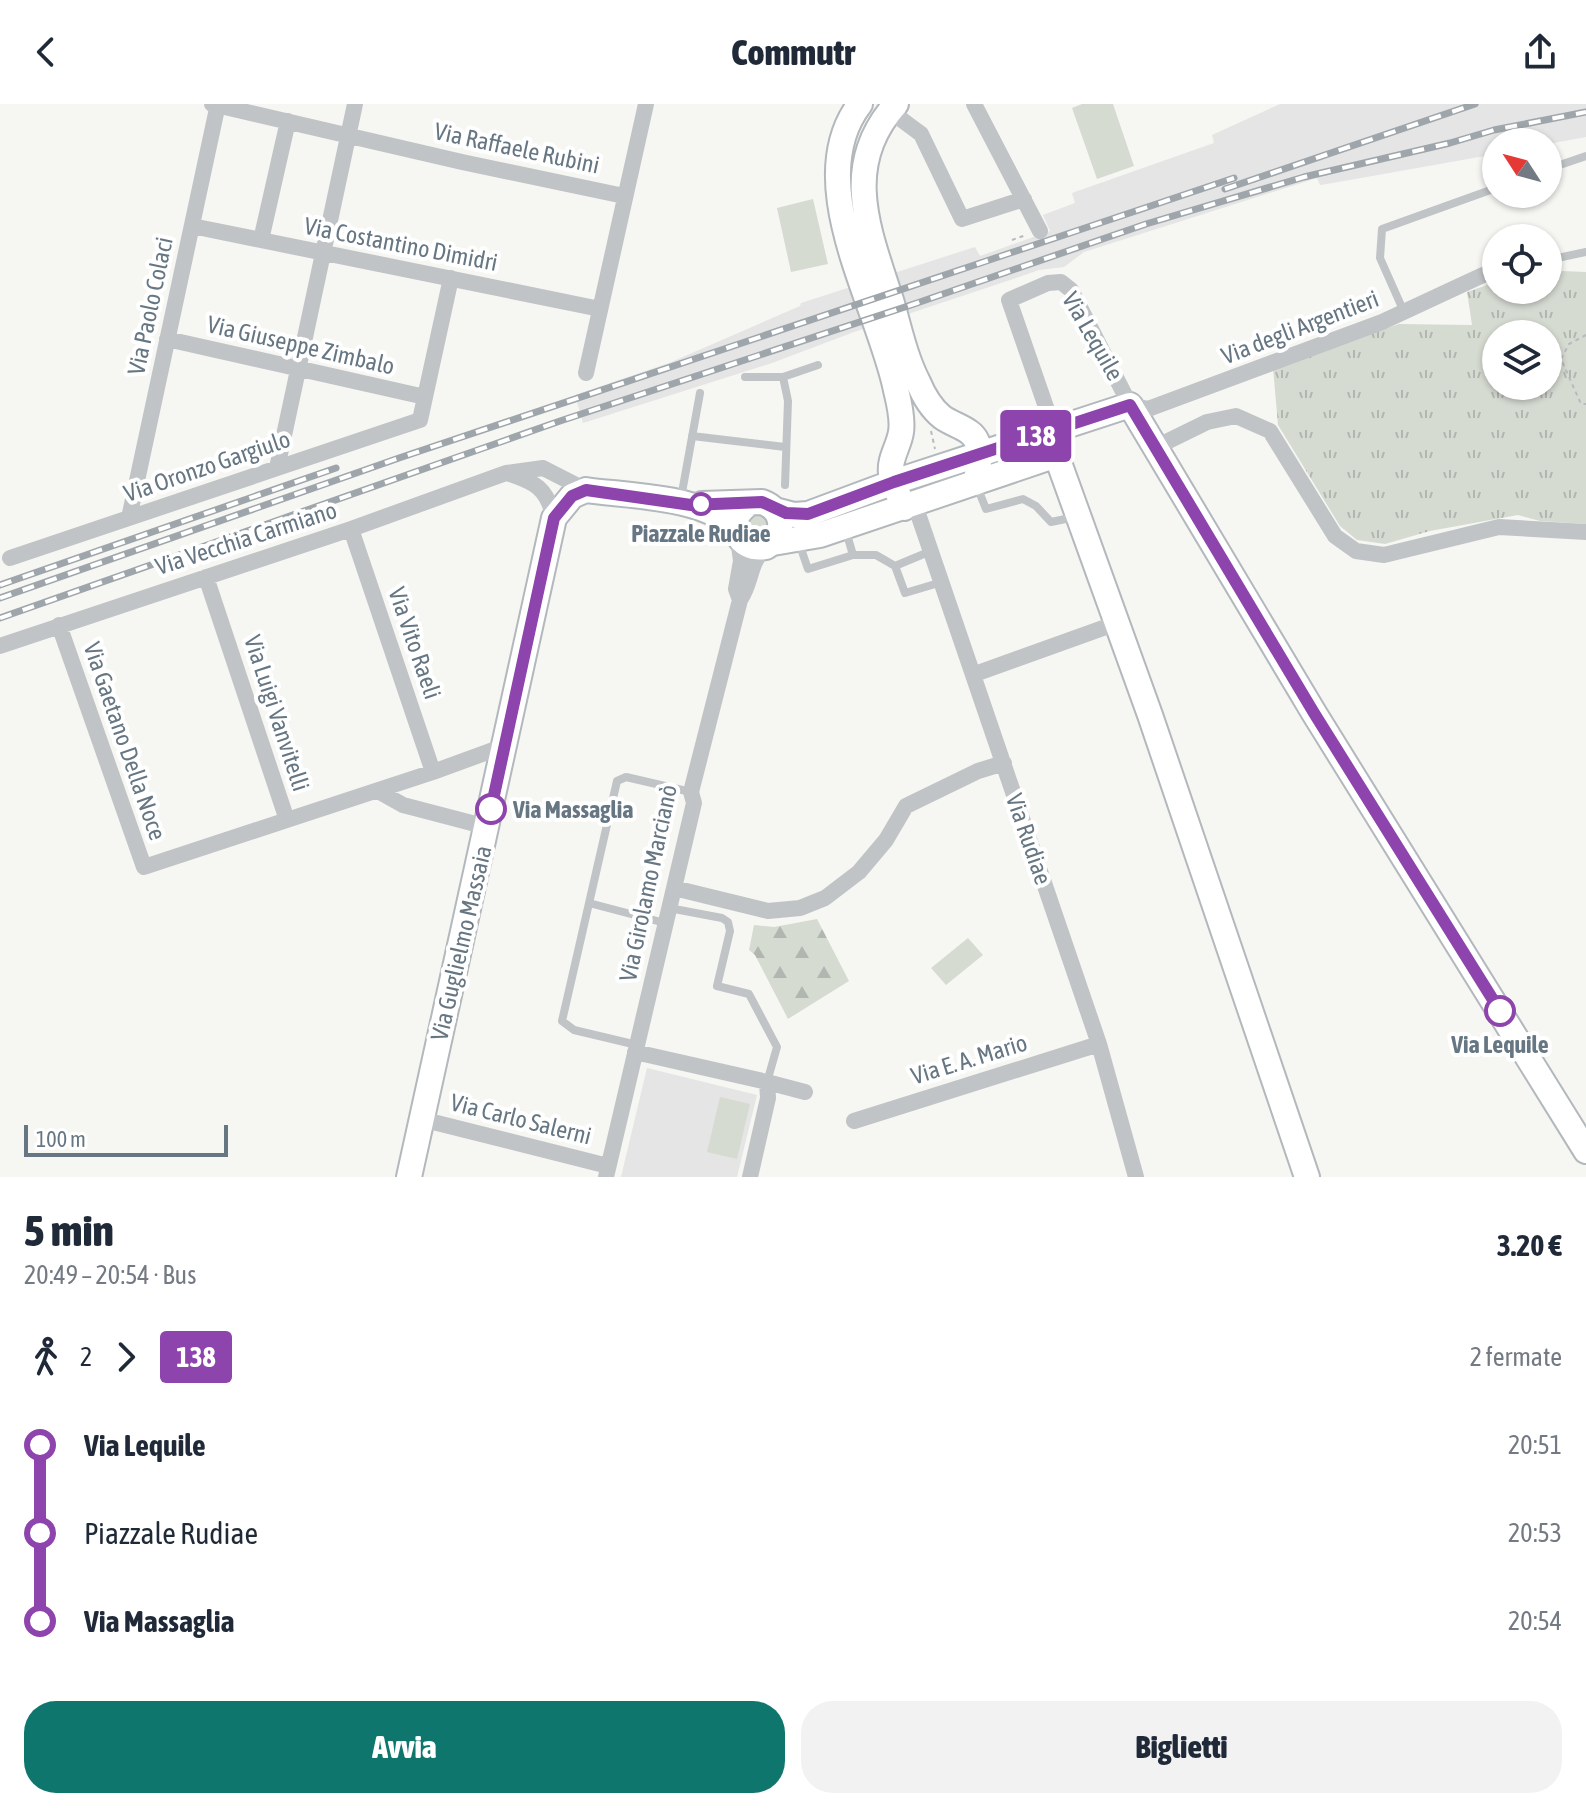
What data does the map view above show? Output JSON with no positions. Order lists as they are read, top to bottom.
{
  "streets": {
    "main road": ["Via Lequile", "Via Guglielmo Massaia"],
    "street": [
      "Via Raffaele Rubini",
      "Via Costantino Dimidri",
      "Via Paolo Colaci",
      "Via degli Argentieri",
      "Via Giuseppe Zimbalo",
      "Via Oronzo Gargiulo",
      "Via Vecchia Carmiano",
      "Via Vito Raeli",
      "Via Luigi Vanvitelli",
      "Via Gaetano Della Noce",
      "Via Rudiae",
      "Via Girolamo Marcianò",
      "Via E. A. Mario",
      "Via Carlo Salerni"
    ]
  },
  "crossings": [
    ["Via Raffaele Rubini", "Via Paolo Colaci"],
    ["Via Costantino Dimidri", "Via Paolo Colaci"],
    ["Via Paolo Colaci", "Via Giuseppe Zimbalo"],
    ["Via Paolo Colaci", "Via Oronzo Gargiulo"],
    ["Via degli Argentieri", "Via Lequile"],
    ["Via Giuseppe Zimbalo", "Via Oronzo Gargiulo"],
    ["Via Vecchia Carmiano", "Via Vito Raeli"],
    ["Via Vecchia Carmiano", "Via Luigi Vanvitelli"],
    ["Via Vecchia Carmiano", "Via Gaetano Della Noce"],
    ["Via Vecchia Carmiano", "Via Guglielmo Massaia"],
    ["Via Vito Raeli", "Via Luigi Vanvitelli"],
    ["Via Luigi Vanvitelli", "Via Gaetano Della Noce"],
    ["Via Luigi Vanvitelli", "Via Guglielmo Massaia"],
    ["Via Rudiae", "Via E. A. Mario"],
    ["Via Girolamo Marcianò", "Via Carlo Salerni"],
    ["Via Guglielmo Massaia", "Via Carlo Salerni"]
  ],
  "places": ["Piazzale Rudiae", "Via Massaglia", "Via Lequile"],
  "lines": ["bus line 138"],
  "scale_bar": "100 m",
  "north": "top left",
  "page": {
    "header": "Commutr",
    "on_map": "138",
    "scale": "100 m",
    "heading": ["5 min", "20:49 – 20:54 · Bus", "3.20 €"],
    "legs": ["2", "138", "2 fermate"],
    "list": [
      {
        "name": "Via Lequile",
        "value": "20:51"
      },
      {
        "name": "Piazzale Rudiae",
        "value": "20:53"
      },
      {
        "name": "Via Massaglia",
        "value": "20:54"
      }
    ],
    "buttons": ["Avvia", "Biglietti"]
  }
}
